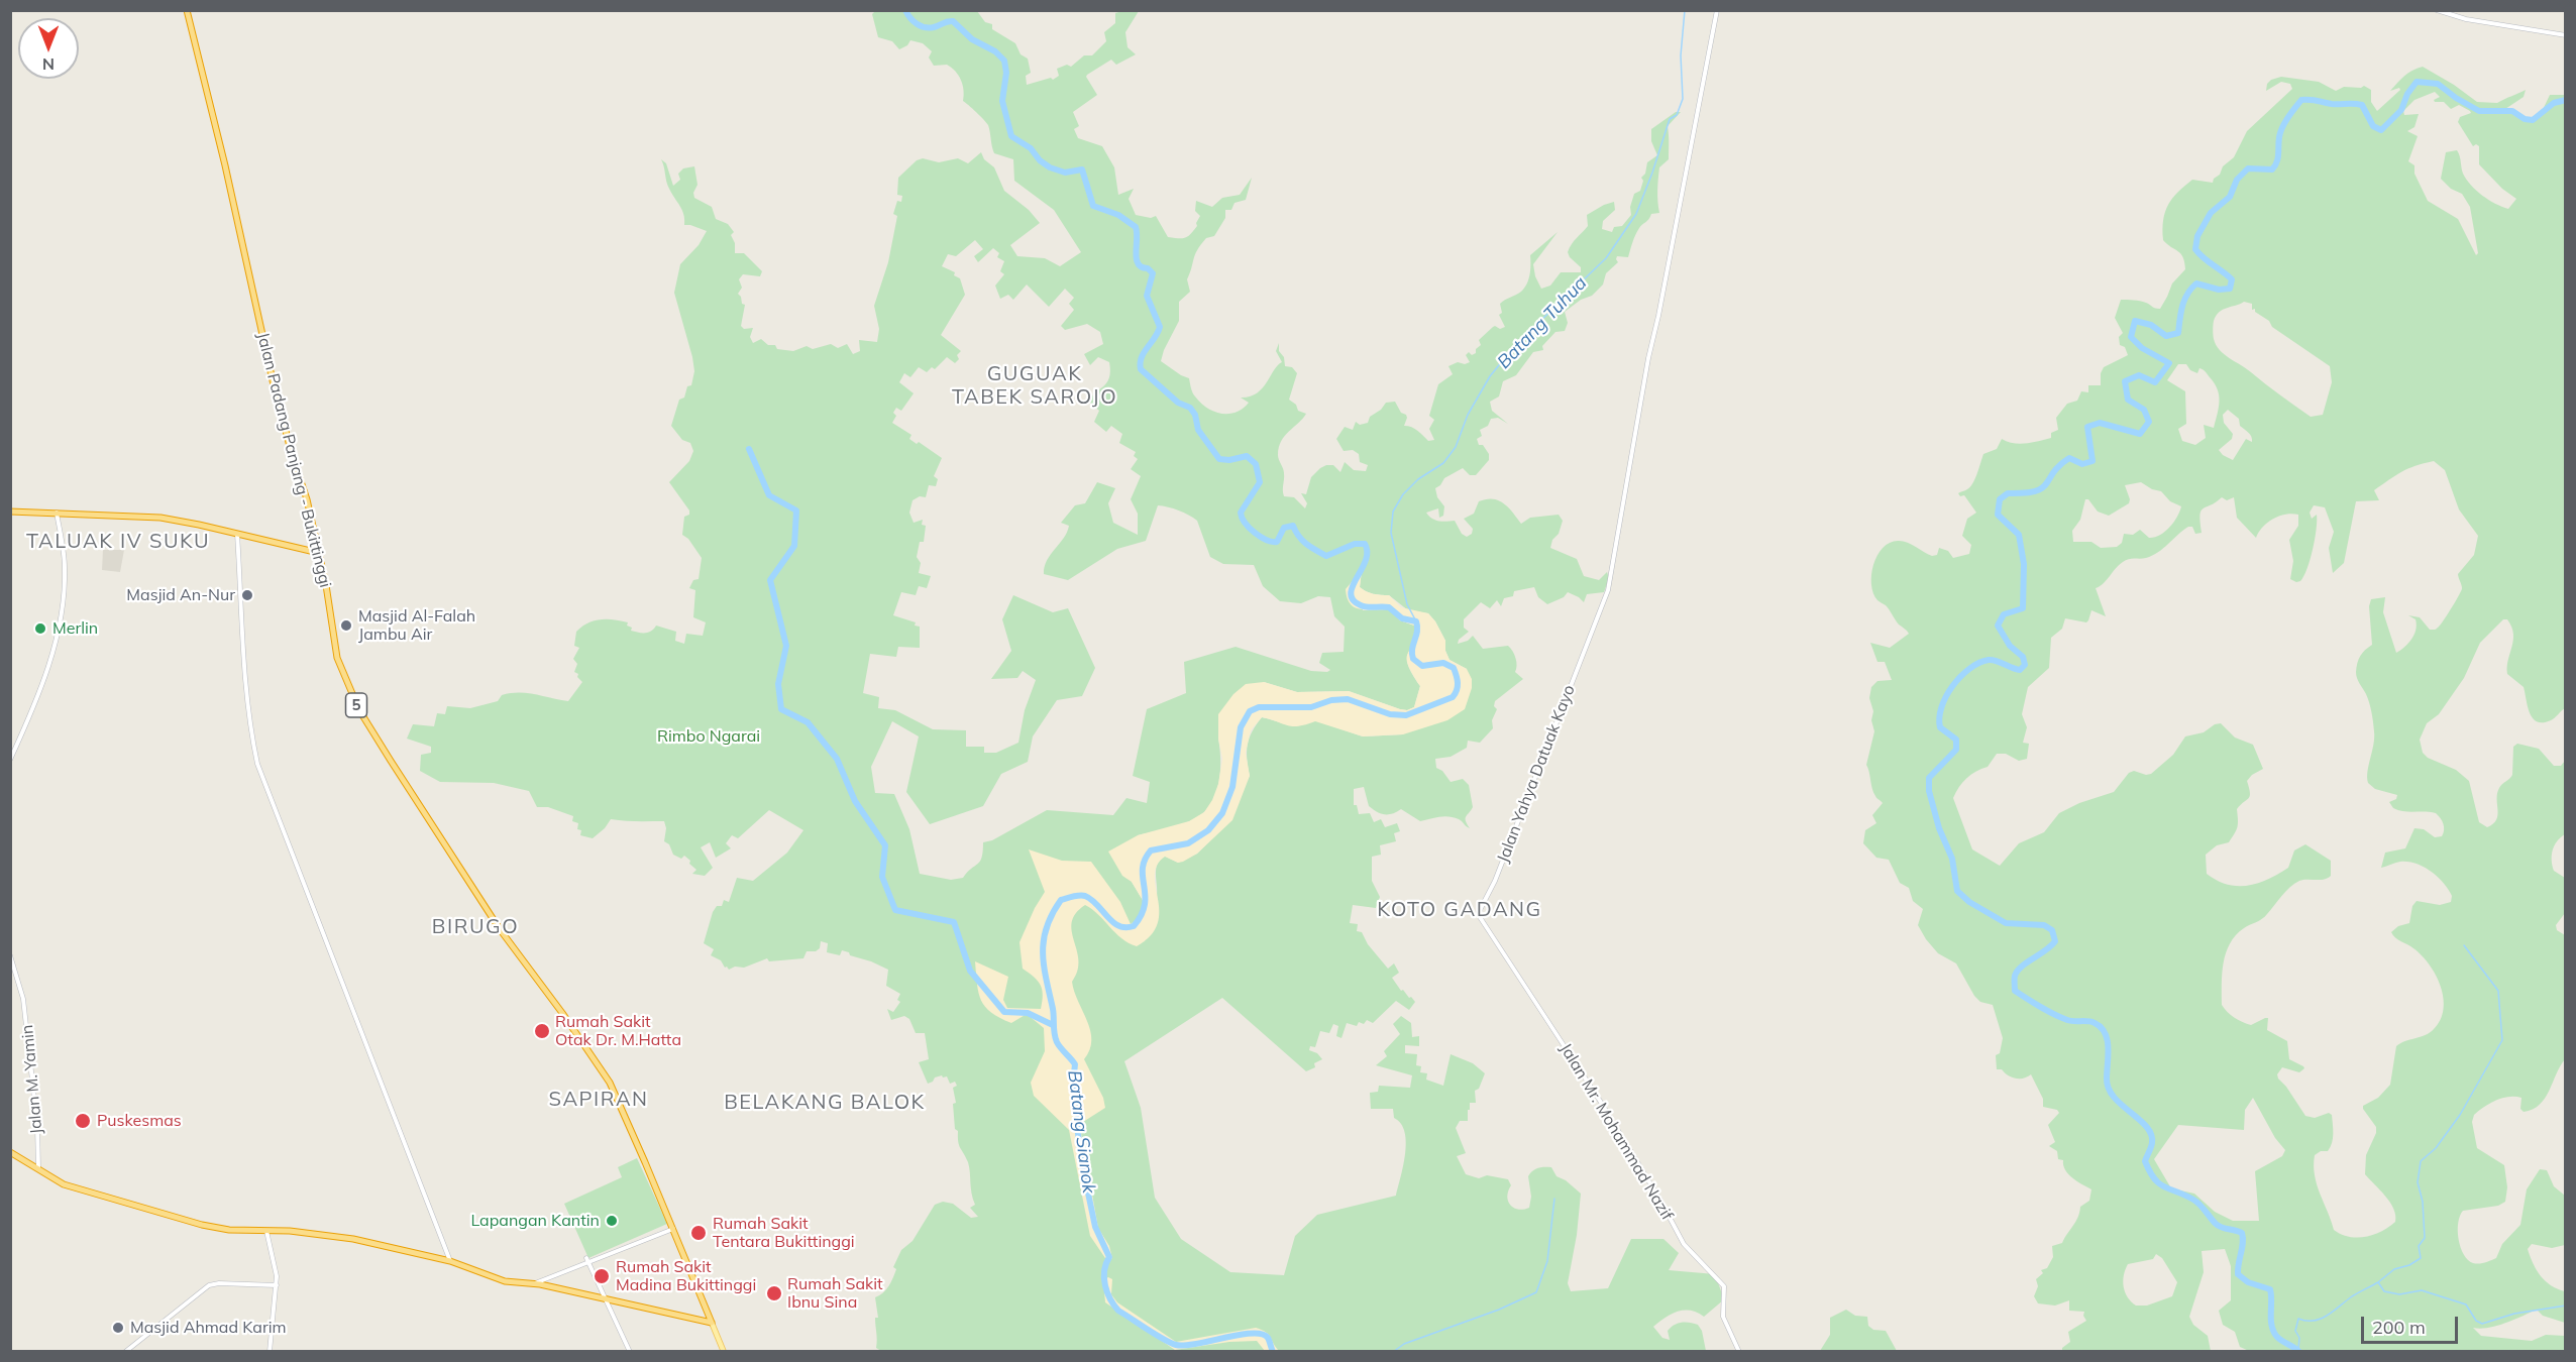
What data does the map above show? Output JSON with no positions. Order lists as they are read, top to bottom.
{
  "streets": {
    "highway": ["Jalan Padang Panjang - Bukittinggi", "5"],
    "street": ["Jalan Yahya Datuak Kayo", "Jalan M. Yamin", "Jalan Mr. Mohammad Nazif"]
  },
  "crossings": [
    ["Jalan Yahya Datuak Kayo", "Jalan Mr. Mohammad Nazif"]
  ],
  "districts": [
    "GUGUAK TABEK SAROJO",
    "TALUAK IV SUKU",
    "KOTO GADANG",
    "BIRUGO",
    "SAPIRAN",
    "BELAKANG BALOK"
  ],
  "water": ["Batang Tuhua", "Batang Sianok"],
  "parks": ["Rimbo Ngarai"],
  "places": [
    "Masjid An-Nur",
    "Masjid Al-Falah Jambu Air",
    "Merlin",
    "Rumah Sakit Otak Dr. M.Hatta",
    "Puskesmas",
    "Lapangan Kantin",
    "Rumah Sakit Tentara Bukittinggi",
    "Rumah Sakit Madina Bukittinggi",
    "Rumah Sakit Ibnu Sina",
    "Masjid Ahmad Karim"
  ],
  "scale_bar": "200 m",
  "north": "bottom"
}
